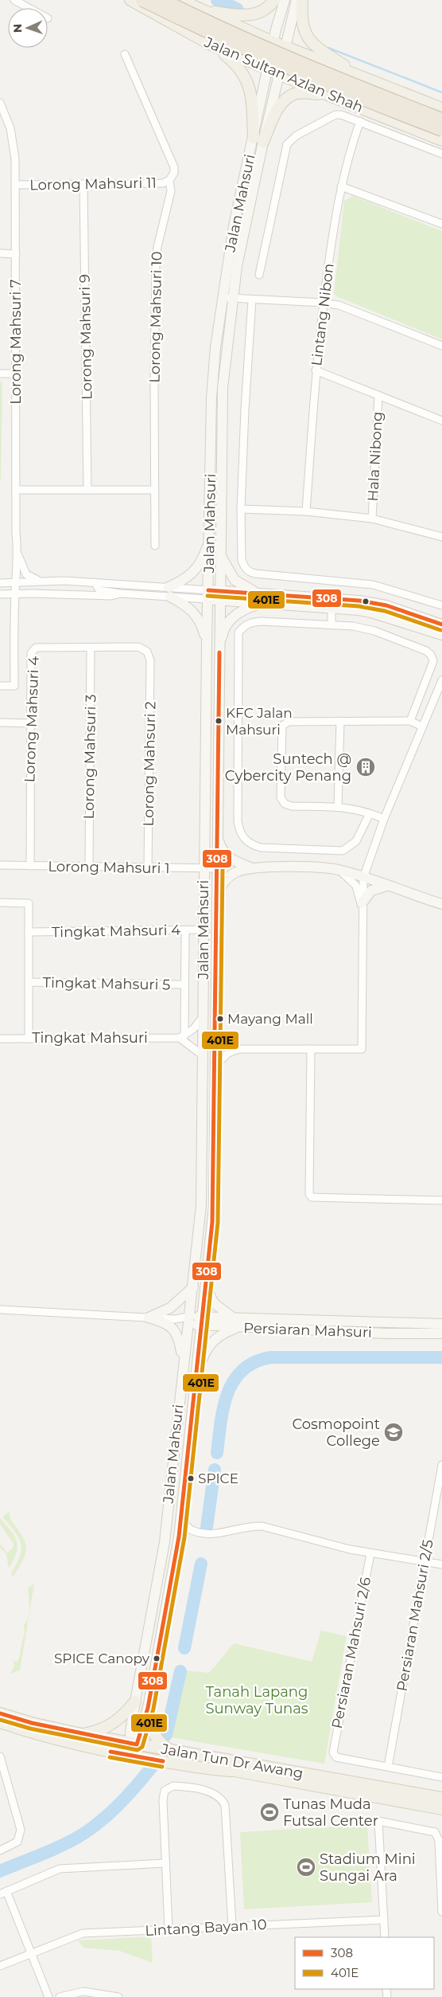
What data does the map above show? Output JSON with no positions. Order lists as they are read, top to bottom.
{
  "streets": {
    "highway": ["Jalan Sultan Azlan Shah"],
    "main road": ["Jalan Tun Dr Awang"],
    "street": [
      "Lorong Mahsuri 11",
      "Jalan Mahsuri",
      "Lintang Nibon",
      "Lorong Mahsuri 10",
      "Lorong Mahsuri 9",
      "Lorong Mahsuri 7",
      "Hala Nibong",
      "Lorong Mahsuri 4",
      "Lorong Mahsuri 3",
      "Lorong Mahsuri 2",
      "Lorong Mahsuri 1",
      "Tingkat Mahsuri 4",
      "Tingkat Mahsuri 5",
      "Tingkat Mahsuri",
      "Persiaran Mahsuri",
      "Persiaran Mahsuri 2/5",
      "Persiaran Mahsuri 2/6",
      "Lintang Bayan 10"
    ]
  },
  "crossings": [
    ["Jalan Sultan Azlan Shah", "Jalan Mahsuri"],
    ["Lorong Mahsuri 11", "Lorong Mahsuri 10"],
    ["Lorong Mahsuri 11", "Lorong Mahsuri 9"],
    ["Lorong Mahsuri 11", "Lorong Mahsuri 7"],
    ["Jalan Mahsuri", "Lorong Mahsuri 1"],
    ["Jalan Mahsuri", "Tingkat Mahsuri 4"],
    ["Jalan Mahsuri", "Persiaran Mahsuri"],
    ["Jalan Mahsuri", "Jalan Tun Dr Awang"],
    ["Lorong Mahsuri 4", "Lorong Mahsuri 3"],
    ["Lorong Mahsuri 4", "Lorong Mahsuri 2"],
    ["Lorong Mahsuri 4", "Lorong Mahsuri 1"],
    ["Lorong Mahsuri 3", "Lorong Mahsuri 1"],
    ["Lorong Mahsuri 2", "Lorong Mahsuri 1"],
    ["Persiaran Mahsuri 2/5", "Persiaran Mahsuri 2/6"]
  ],
  "parks": ["Tanah Lapang Sunway Tunas"],
  "places": {
    "other": [
      "KFC Jalan Mahsuri",
      "Mayang Mall",
      "SPICE",
      "SPICE Canopy"
    ],
    "building": ["Suntech @ Cybercity Penang"],
    "school or university": ["Cosmopoint College"],
    "sports": ["Tunas Muda Futsal Center", "Stadium Mini Sungai Ara"]
  },
  "lines": ["transit line 308", "transit line 401E"],
  "legend": ["308", "401E"],
  "north": "left"
}
